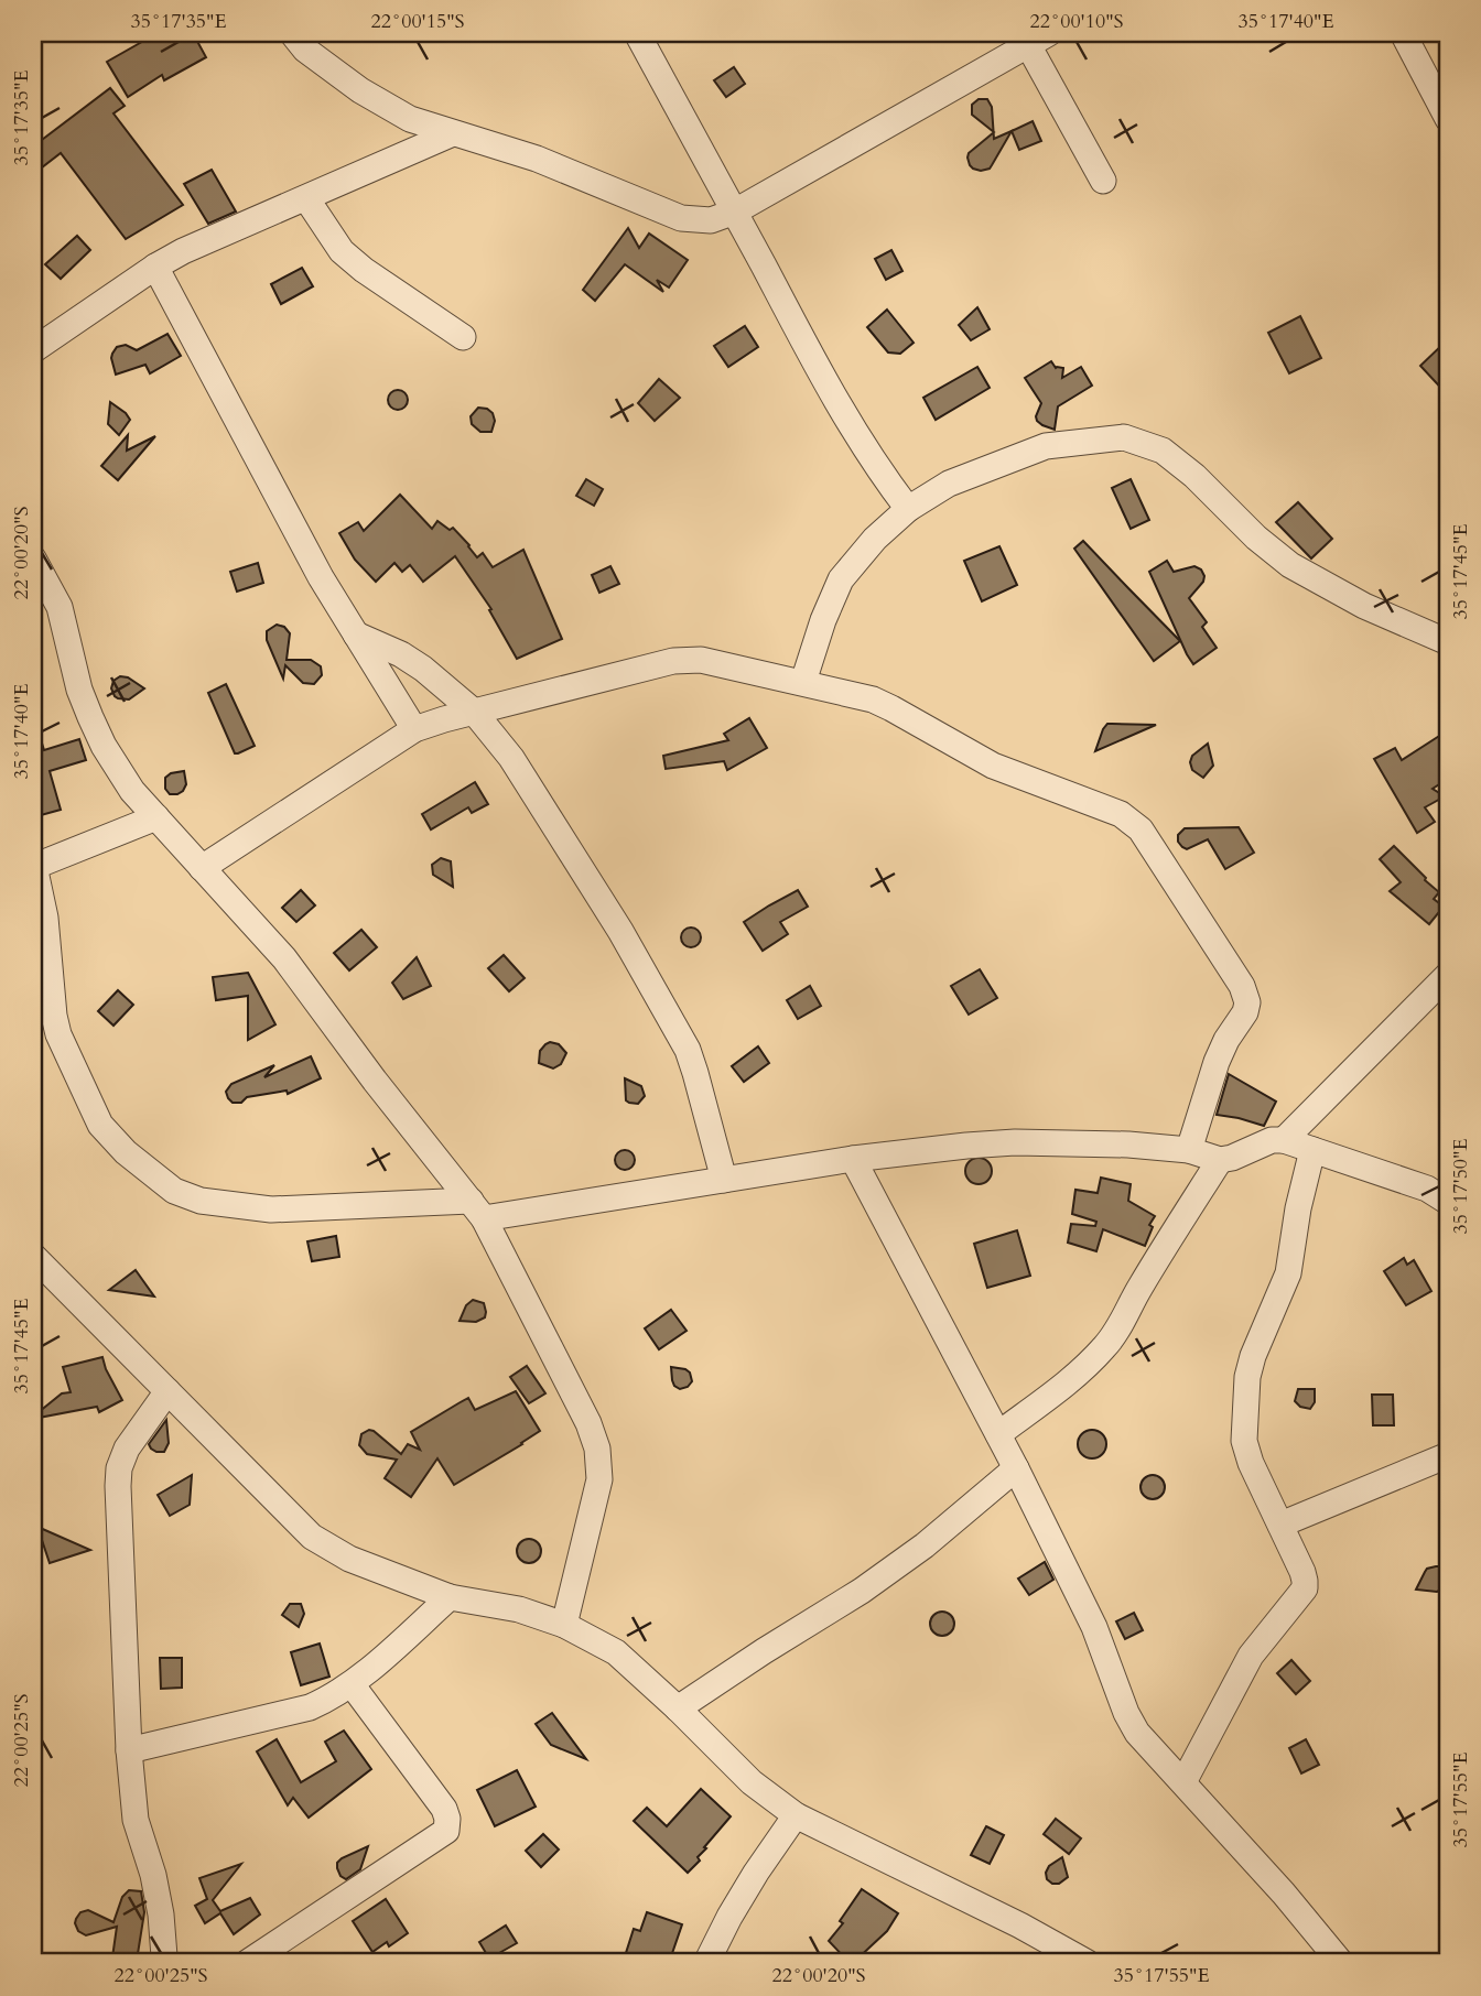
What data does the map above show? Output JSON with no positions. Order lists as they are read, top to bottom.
{
  "coordinates": [
    "35°17'35\"E",
    "22°00'15\"S",
    "22°00'10\"S",
    "35°17'40\"E",
    "22°00'20\"S",
    "35°17'45\"E",
    "35°17'50\"E",
    "22°00'25\"S",
    "35°17'55\"E"
  ]
}
